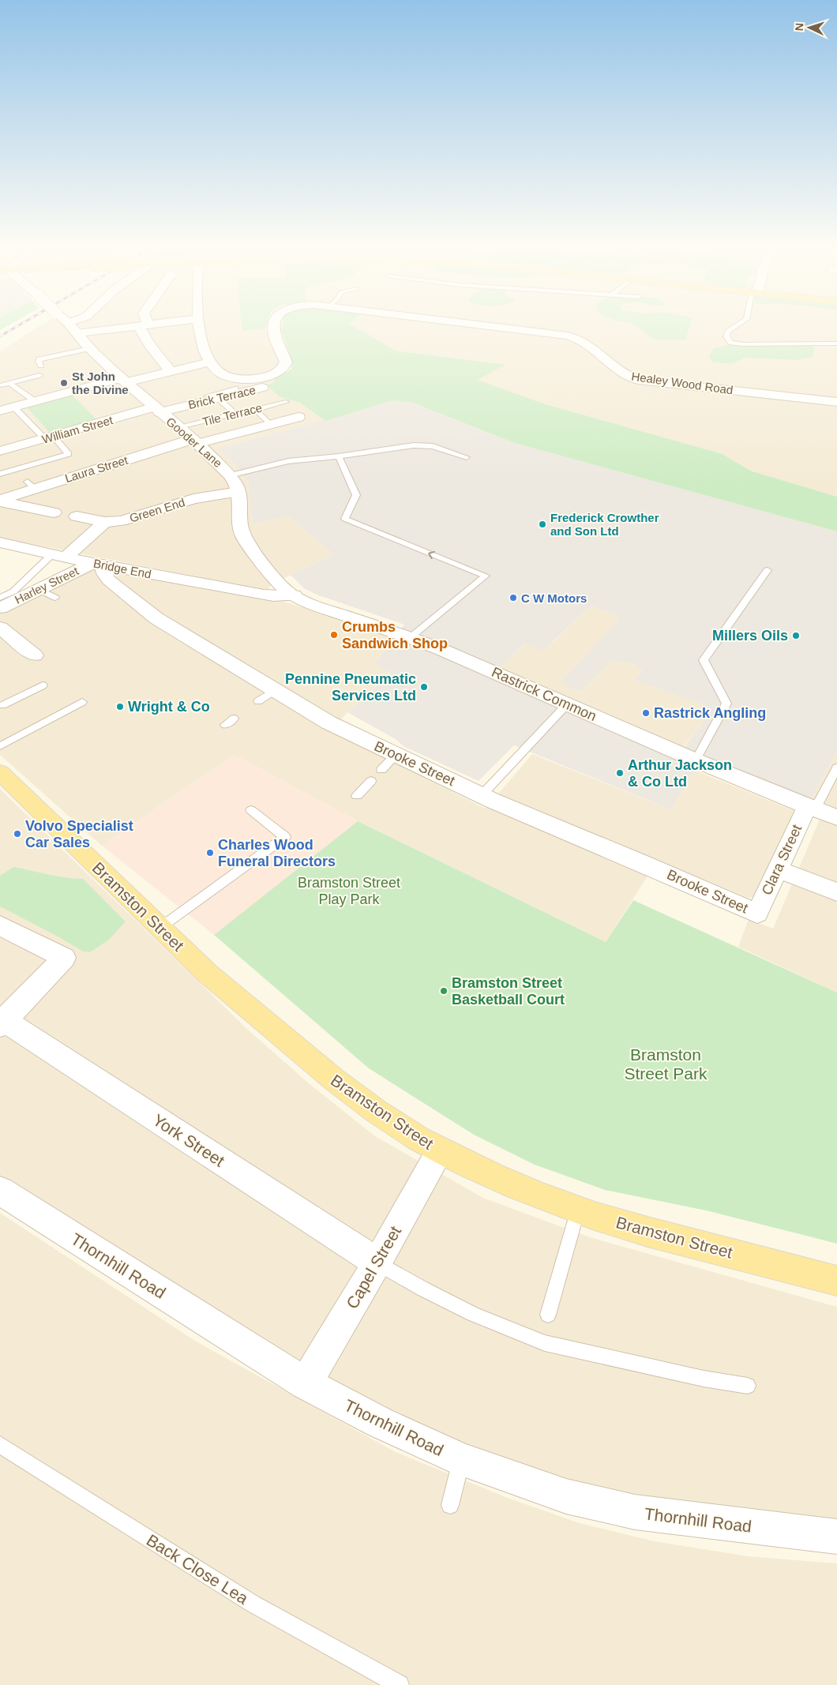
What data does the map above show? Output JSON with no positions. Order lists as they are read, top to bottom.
{
  "streets": {
    "main road": ["Bramston Street"],
    "street": [
      "Healey Wood Road",
      "Brick Terrace",
      "William Street",
      "Gooder Lane",
      "Laura Street",
      "Green End",
      "Bridge End",
      "Harley Street",
      "Rastrick Common",
      "Brooke Street",
      "Clara Street",
      "York Street",
      "Thornhill Road",
      "Capel Street"
    ],
    "lane": ["Tile Terrace", "Back Close Lea"]
  },
  "crossings": [
    ["Brick Terrace", "William Street"],
    ["Brick Terrace", "Gooder Lane"],
    ["Tile Terrace", "Gooder Lane"],
    ["William Street", "Gooder Lane"],
    ["Gooder Lane", "Laura Street"],
    ["Gooder Lane", "Green End"],
    ["Gooder Lane", "Rastrick Common"],
    ["Bridge End", "Harley Street"],
    ["Bridge End", "Rastrick Common"],
    ["Bridge End", "Brooke Street"],
    ["Harley Street", "Brooke Street"],
    ["Rastrick Common", "Clara Street"],
    ["Brooke Street", "Clara Street"],
    ["Bramston Street", "Capel Street"],
    ["York Street", "Capel Street"],
    ["Thornhill Road", "Capel Street"]
  ],
  "parks": ["Bramston Street Play Park", "Bramston Street Park"],
  "places": [
    "St John the Divine",
    "Frederick Crowther and Son Ltd",
    "C W Motors",
    "Crumbs Sandwich Shop",
    "Millers Oils",
    "Pennine Pneumatic Services Ltd",
    "Wright & Co",
    "Rastrick Angling",
    "Arthur Jackson & Co Ltd",
    "Volvo Specialist Car Sales",
    "Charles Wood Funeral Directors",
    "Bramston Street Basketball Court"
  ],
  "north": "left"
}
